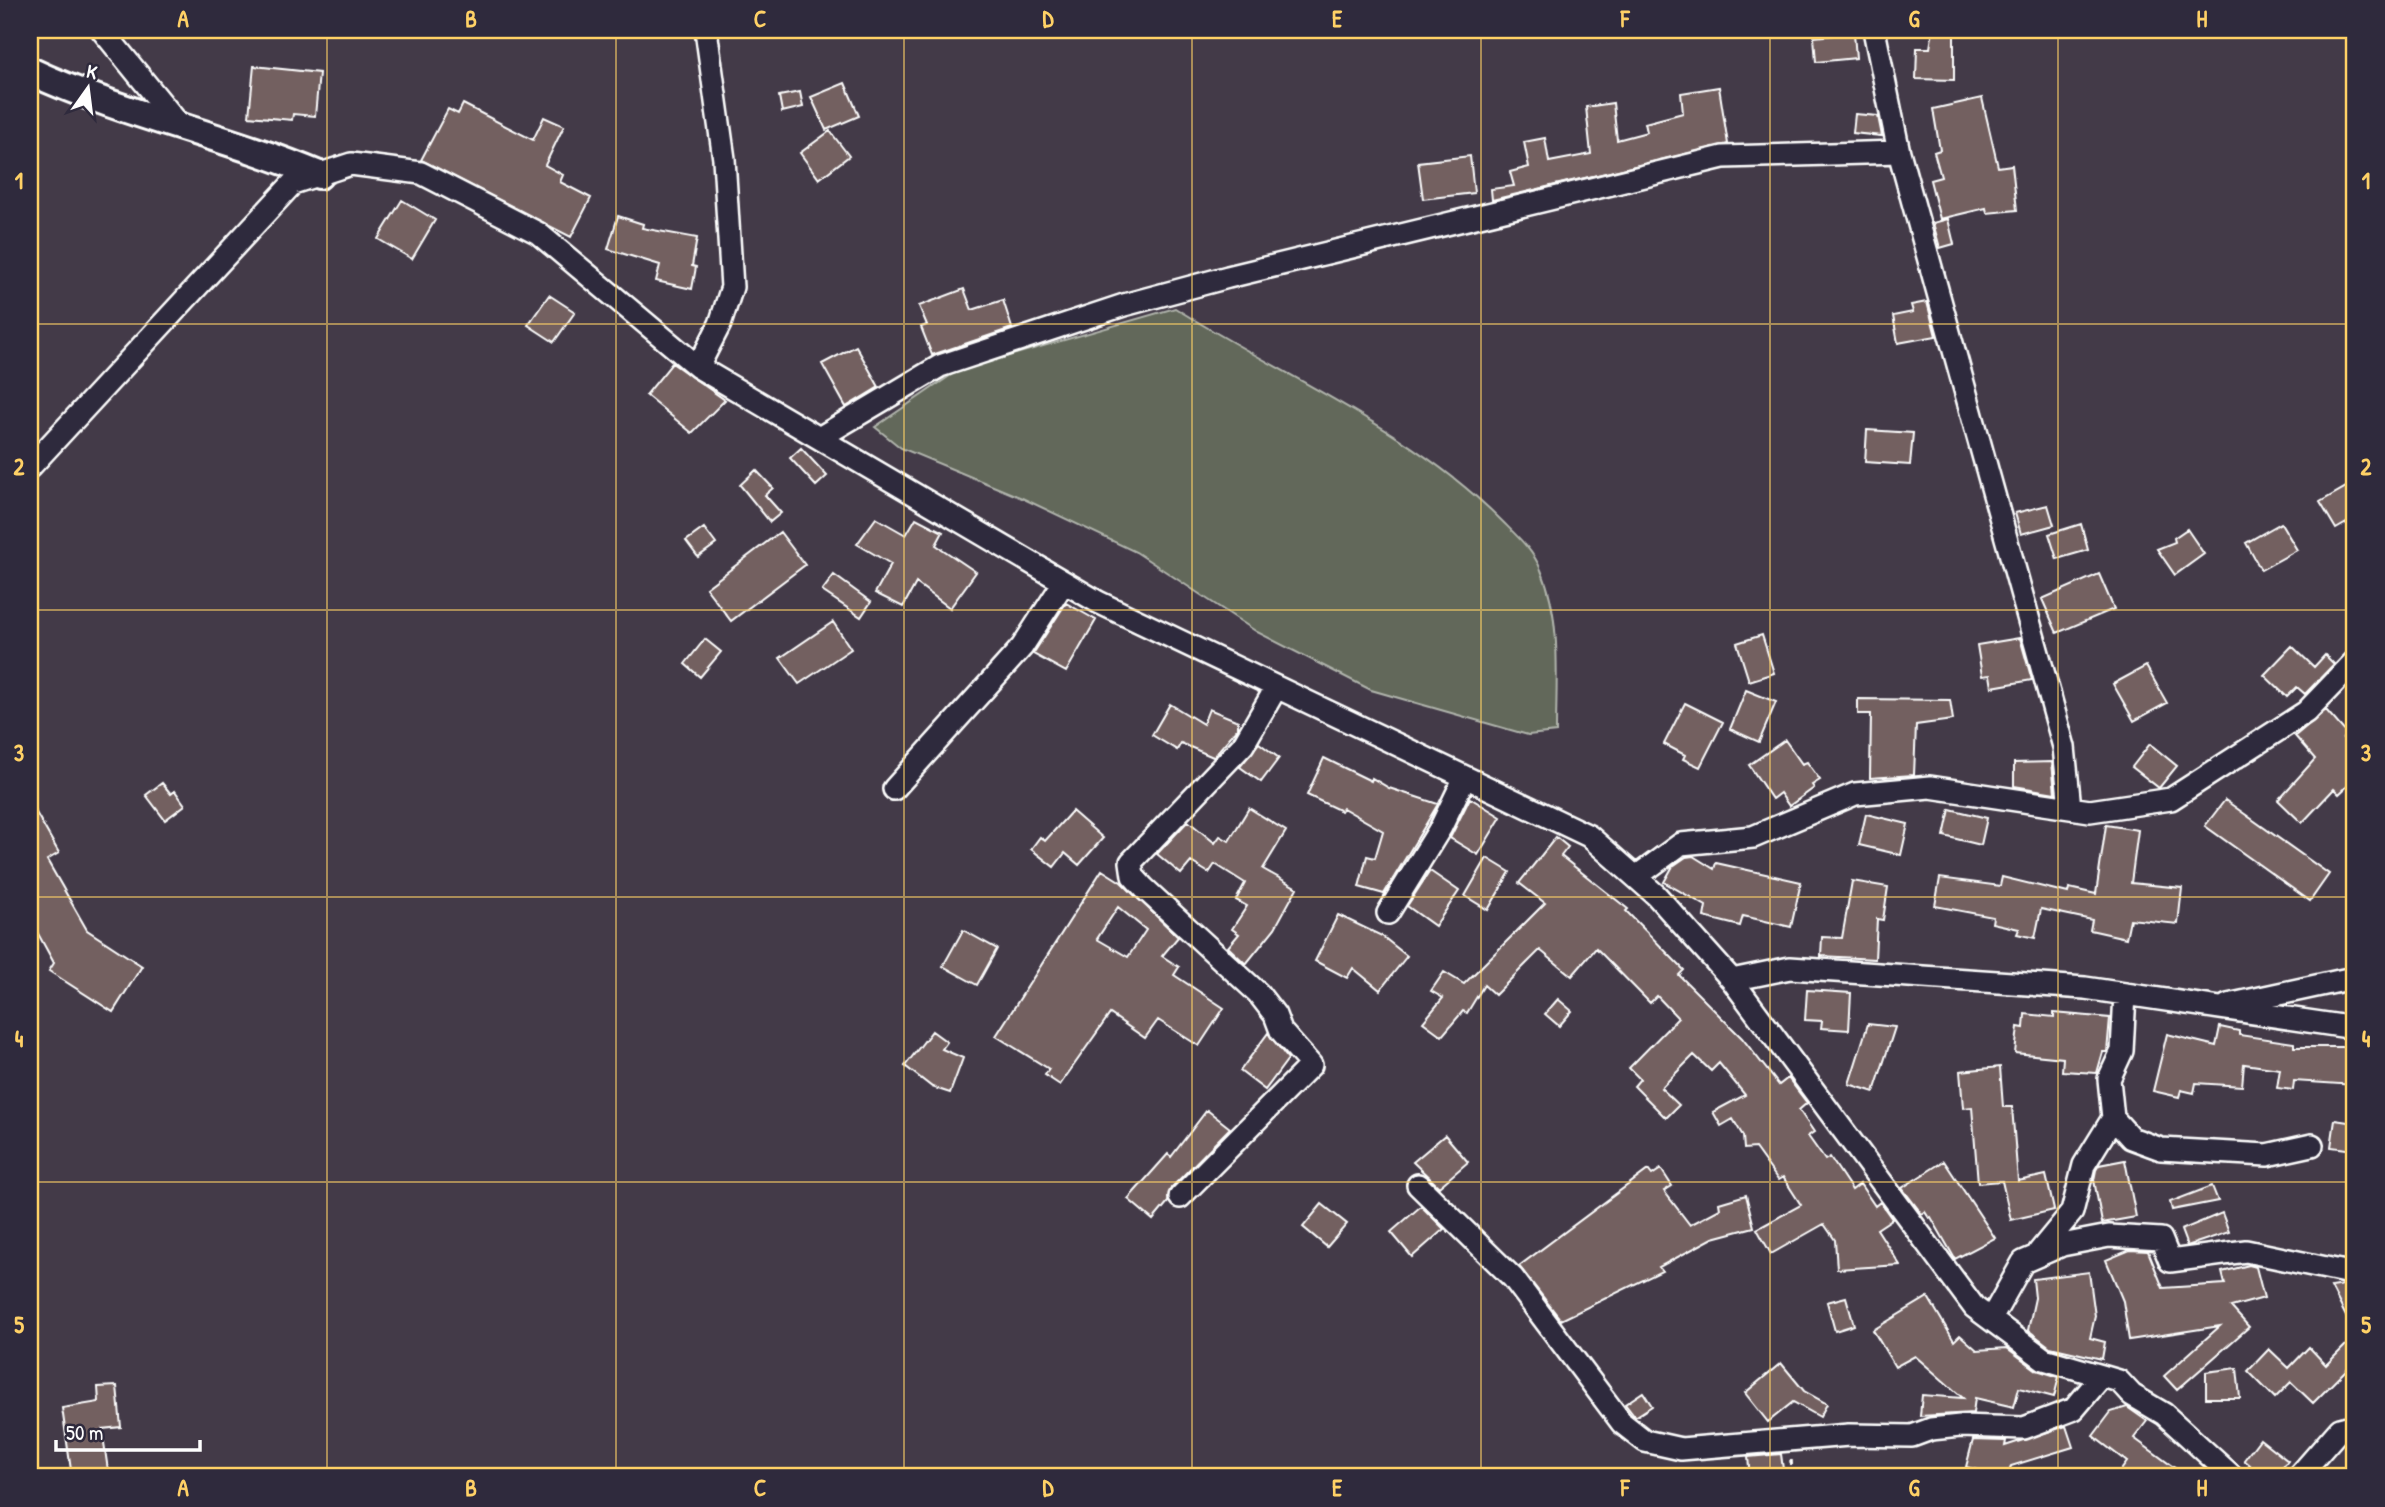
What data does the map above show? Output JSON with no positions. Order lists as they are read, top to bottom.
{
  "scale_bar": "50 m",
  "north": "top",
  "grid": {
    "columns": [
      "A",
      "B",
      "C",
      "D",
      "E",
      "F",
      "G",
      "H"
    ],
    "rows": [
      "1",
      "2",
      "3",
      "4",
      "5"
    ]
  }
}
